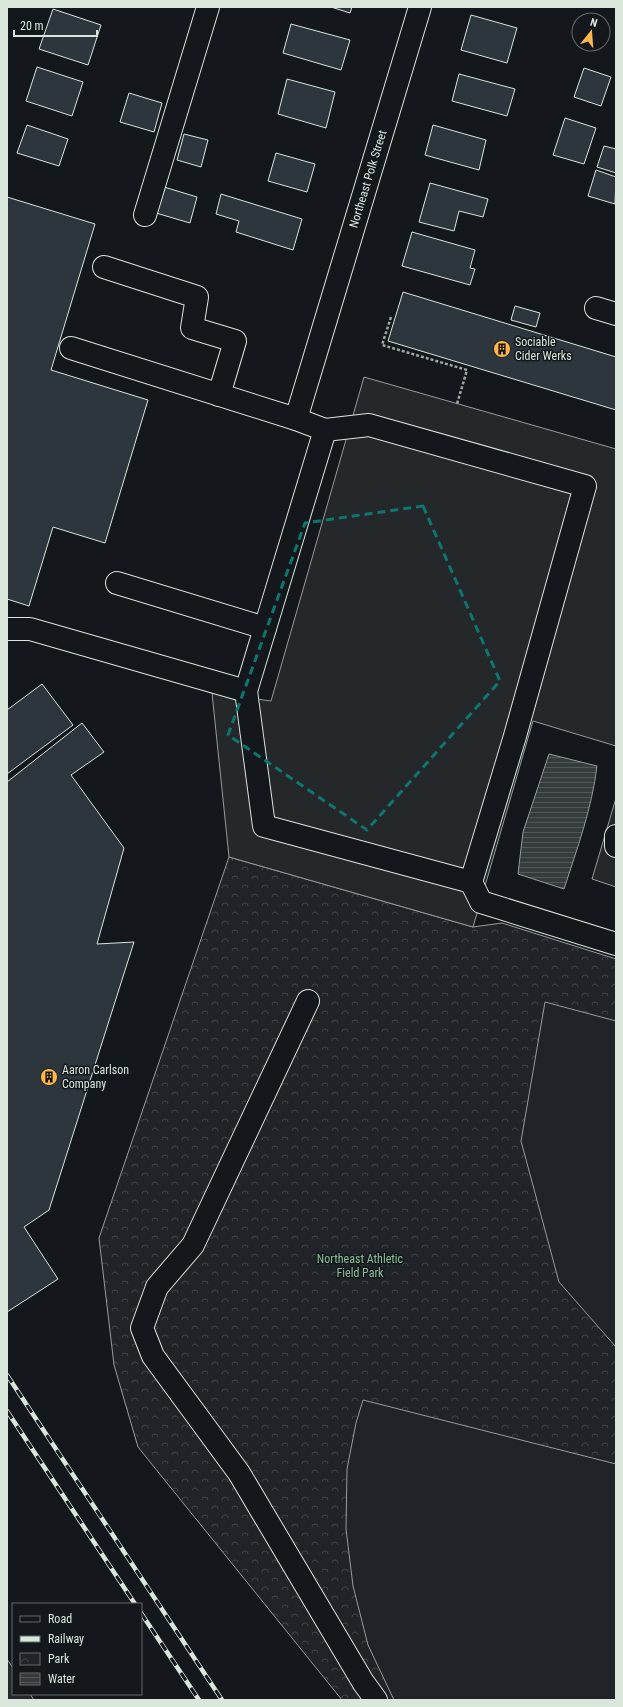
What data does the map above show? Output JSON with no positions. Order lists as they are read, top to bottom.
{
  "streets": {
    "street": ["Northeast Polk Street"]
  },
  "parks": ["Northeast Athletic Field Park"],
  "places": {
    "building": ["Sociable Cider Werks", "Aaron Carlson Company"]
  },
  "legend": [
    "Road",
    "Railway",
    "Park",
    "Water"
  ],
  "scale_bar": "20 m",
  "north": "top"
}
